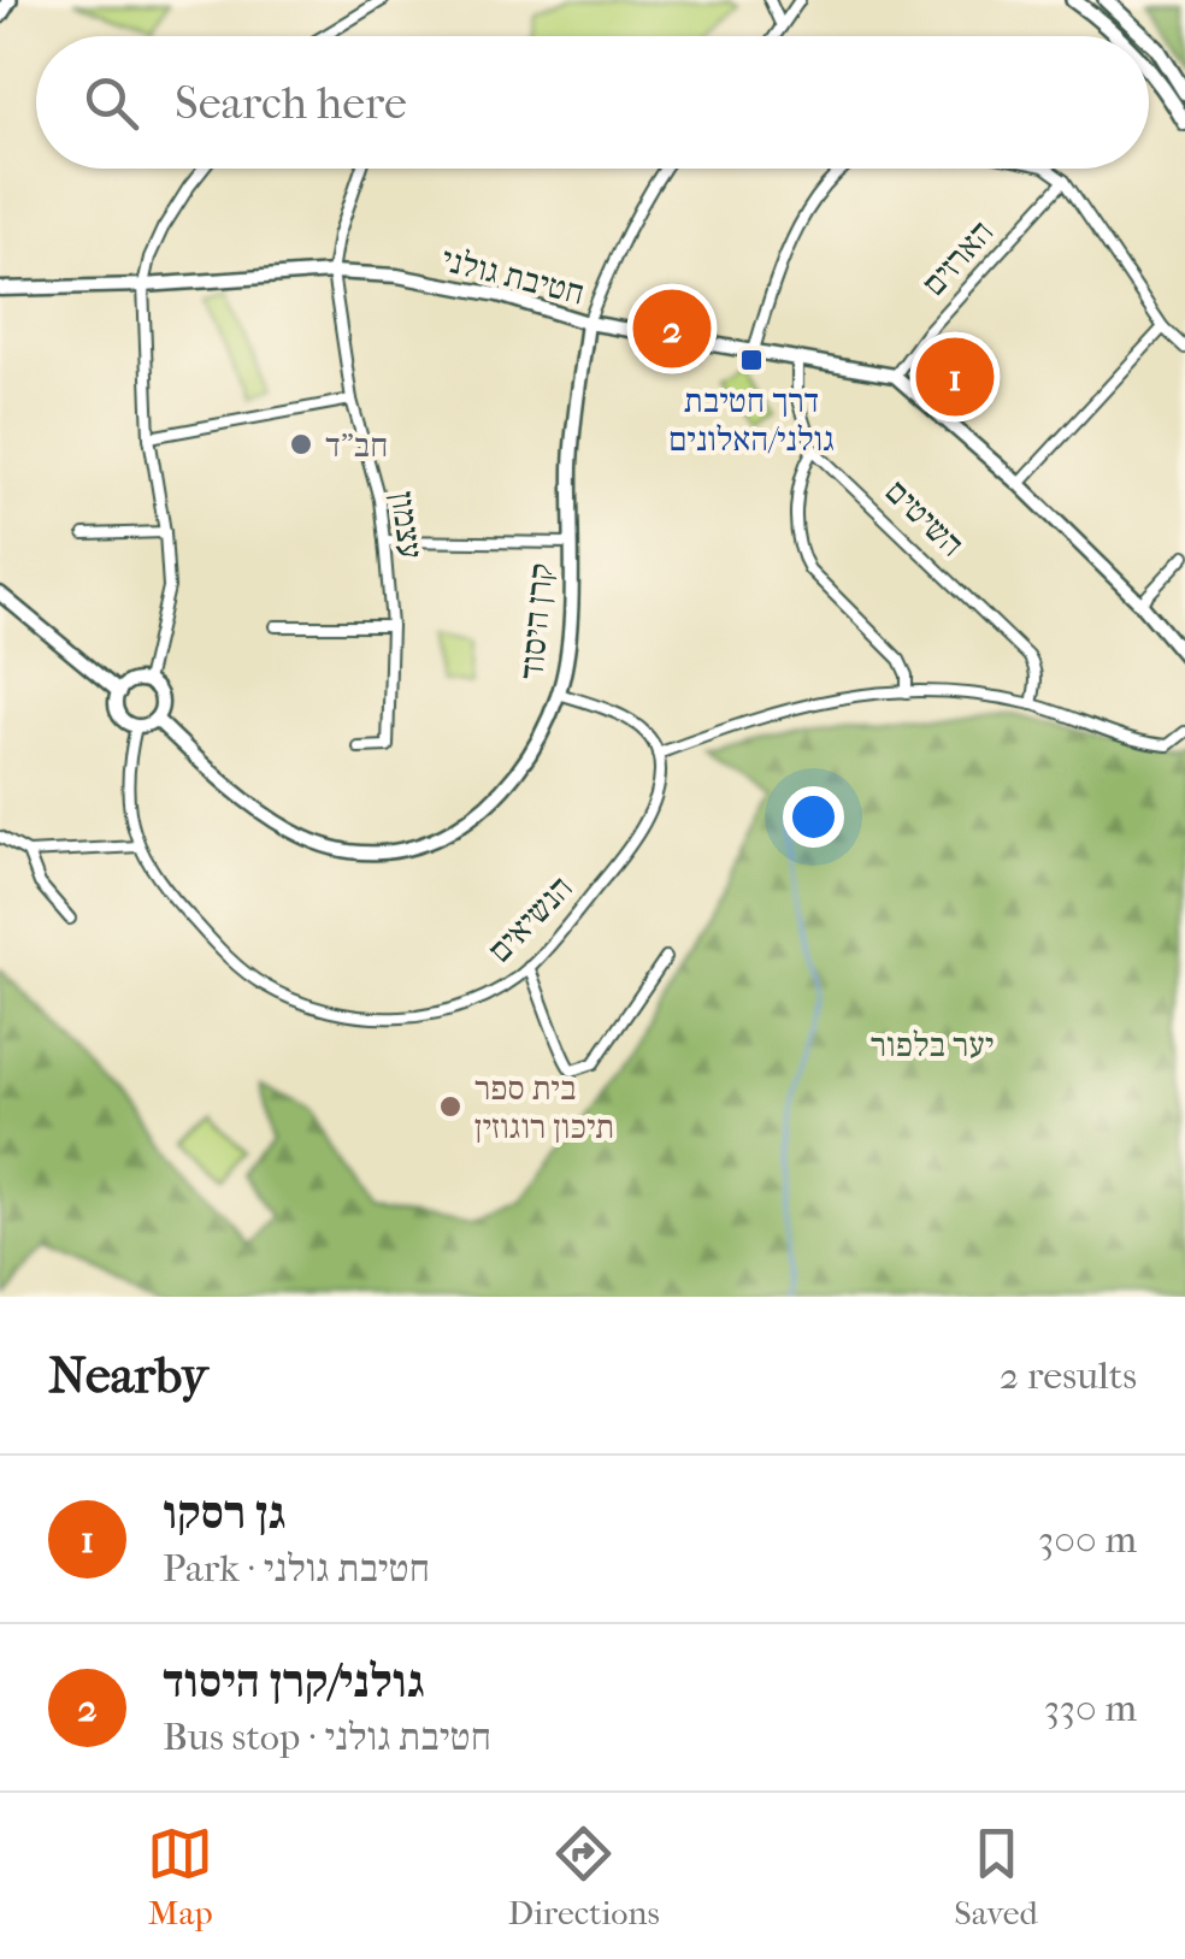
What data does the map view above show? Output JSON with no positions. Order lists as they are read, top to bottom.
{
  "streets": {
    "street": [
      "הארזים",
      "חטיבת גולני",
      "השיטים",
      "עצמון",
      "קרן היסוד",
      "הנשיאים"
    ]
  },
  "crossings": [
    ["הארזים", "חטיבת גולני"],
    ["חטיבת גולני", "השיטים"],
    ["חטיבת גולני", "עצמון"],
    ["חטיבת גולני", "קרן היסוד"],
    ["קרן היסוד", "הנשיאים"]
  ],
  "parks": ["יער בלפור"],
  "places": {
    "transit": ["דרך חטיבת גולני/האלונים"],
    "other": ["חב\"ד", "בית ספר תיכון רוגוזין"]
  },
  "page": {
    "search": "Search here",
    "pins": ["2", "1"],
    "heading": ["Nearby", "2 results"],
    "list": [
      {
        "mark": "1",
        "name": "גן רסקו",
        "note": "Park · חטיבת גולני",
        "value": "300 m"
      },
      {
        "mark": "2",
        "name": "גולני/קרן היסוד",
        "note": "Bus stop · חטיבת גולני",
        "value": "330 m"
      }
    ],
    "nav": ["Map", "Directions", "Saved"]
  }
}
